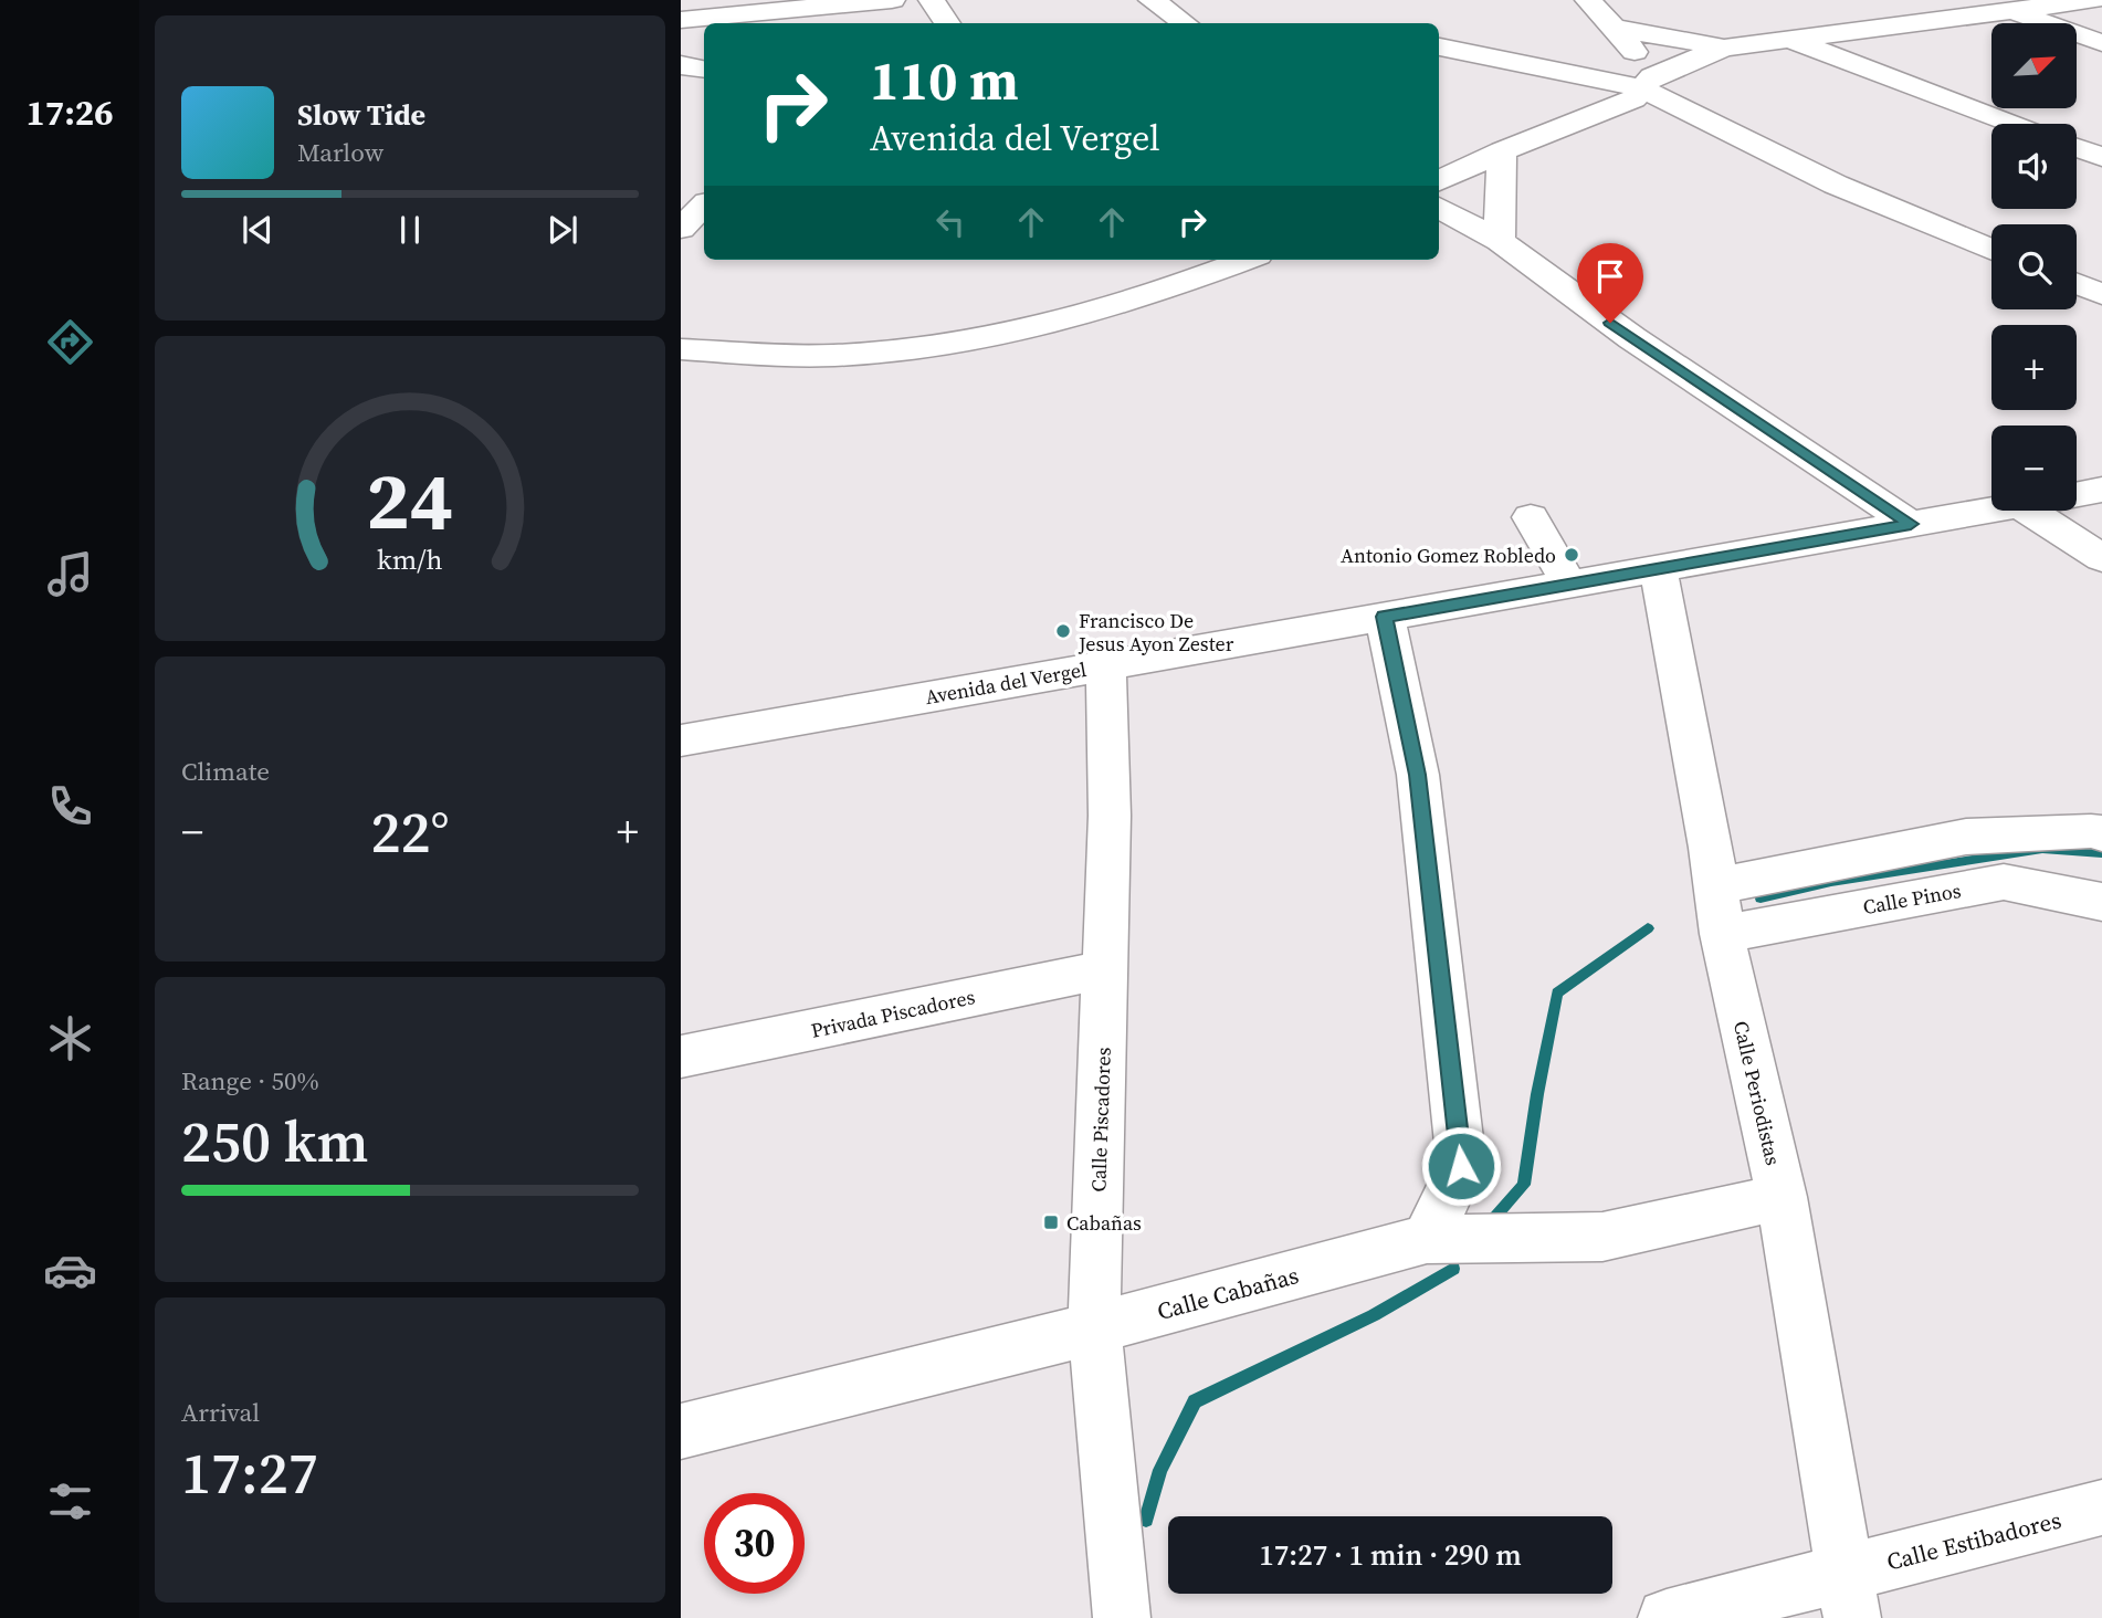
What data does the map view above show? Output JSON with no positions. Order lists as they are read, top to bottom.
{
  "streets": {
    "street": [
      "Avenida del Vergel",
      "Calle Pinos",
      "Privada Piscadores",
      "Calle Periodistas",
      "Calle Piscadores",
      "Calle Cabañas",
      "Calle Estibadores"
    ]
  },
  "crossings": [
    ["Avenida del Vergel", "Calle Periodistas"],
    ["Avenida del Vergel", "Calle Piscadores"],
    ["Calle Pinos", "Calle Periodistas"],
    ["Privada Piscadores", "Calle Piscadores"],
    ["Calle Periodistas", "Calle Cabañas"],
    ["Calle Periodistas", "Calle Estibadores"],
    ["Calle Piscadores", "Calle Cabañas"]
  ],
  "places": {
    "other": ["Antonio Gomez Robledo", "Francisco De Jesus Ayon Zester"],
    "transit": ["Cabañas"]
  },
  "north": "top right",
  "page": {
    "tabs": "17:26",
    "map_buttons": ["+", "−"],
    "turn": ["110 m", "Avenida del Vergel"],
    "song": ["Slow Tide", "Marlow"],
    "tile": [
      "Climate",
      ["Range · 50%", "250 km"],
      ["Arrival", "17:27"]
    ],
    "heat": ["−", "22°", "+"],
    "limit": "30",
    "trip": "17:27 · 1 min · 290 m",
    "gauge": ["24", "km/h"]
  }
}
